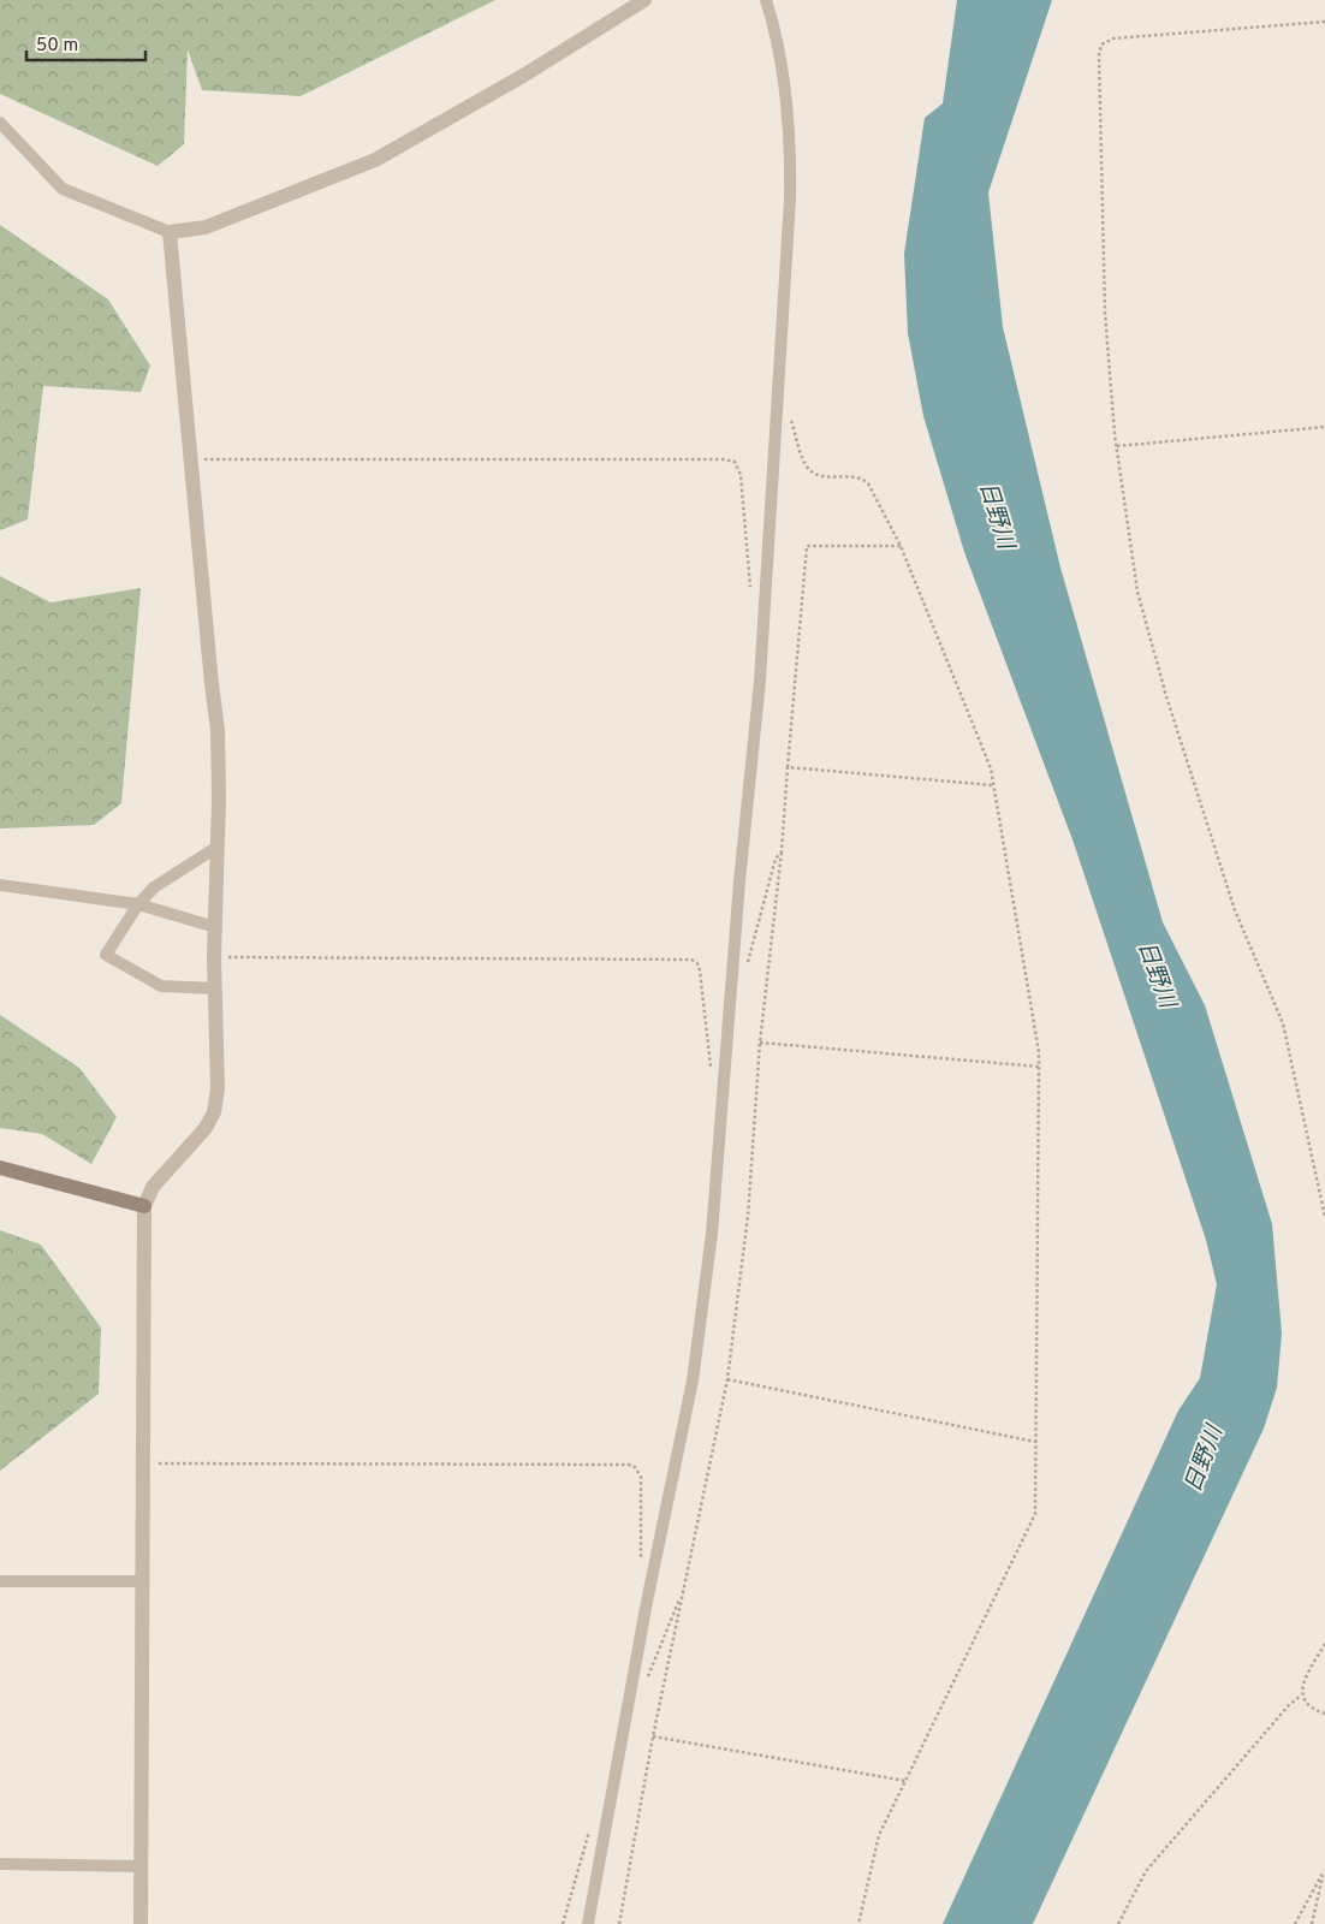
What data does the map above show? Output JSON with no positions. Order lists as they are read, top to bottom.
{
  "water": ["日野川"],
  "scale_bar": "50 m"
}
